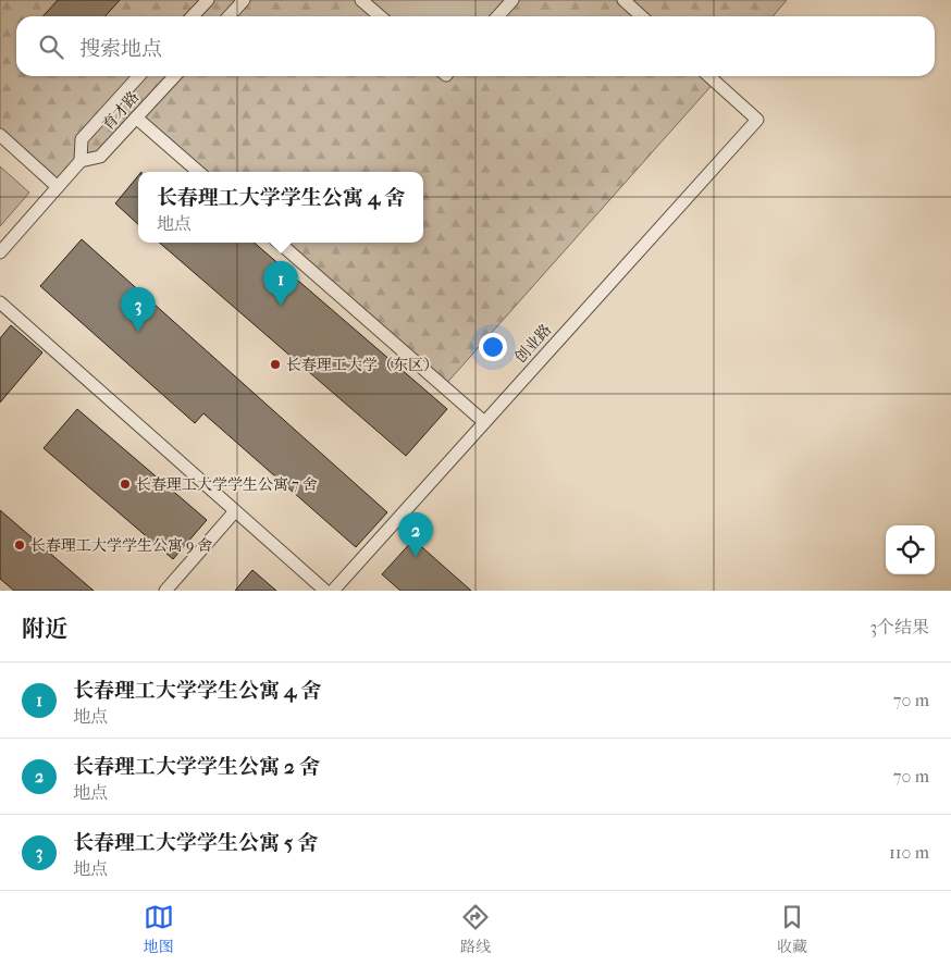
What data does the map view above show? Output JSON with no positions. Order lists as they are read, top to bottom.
{
  "streets": {
    "lane": ["育才路", "创业路"]
  },
  "places": ["长春理工大学（东区）", "长春理工大学学生公寓 7 舍", "长春理工大学学生公寓 9 舍"],
  "page": {
    "search": "搜索地点",
    "popup": ["长春理工大学学生公寓 4 舍", "地点"],
    "pins": ["1", "3", "2"],
    "heading": ["附近", "3个结果"],
    "list": [
      {
        "mark": "1",
        "name": "长春理工大学学生公寓 4 舍",
        "note": "地点",
        "value": "70 m"
      },
      {
        "mark": "2",
        "name": "长春理工大学学生公寓 2 舍",
        "note": "地点",
        "value": "70 m"
      },
      {
        "mark": "3",
        "name": "长春理工大学学生公寓 5 舍",
        "note": "地点",
        "value": "110 m"
      }
    ],
    "nav": ["地图", "路线", "收藏"]
  }
}
